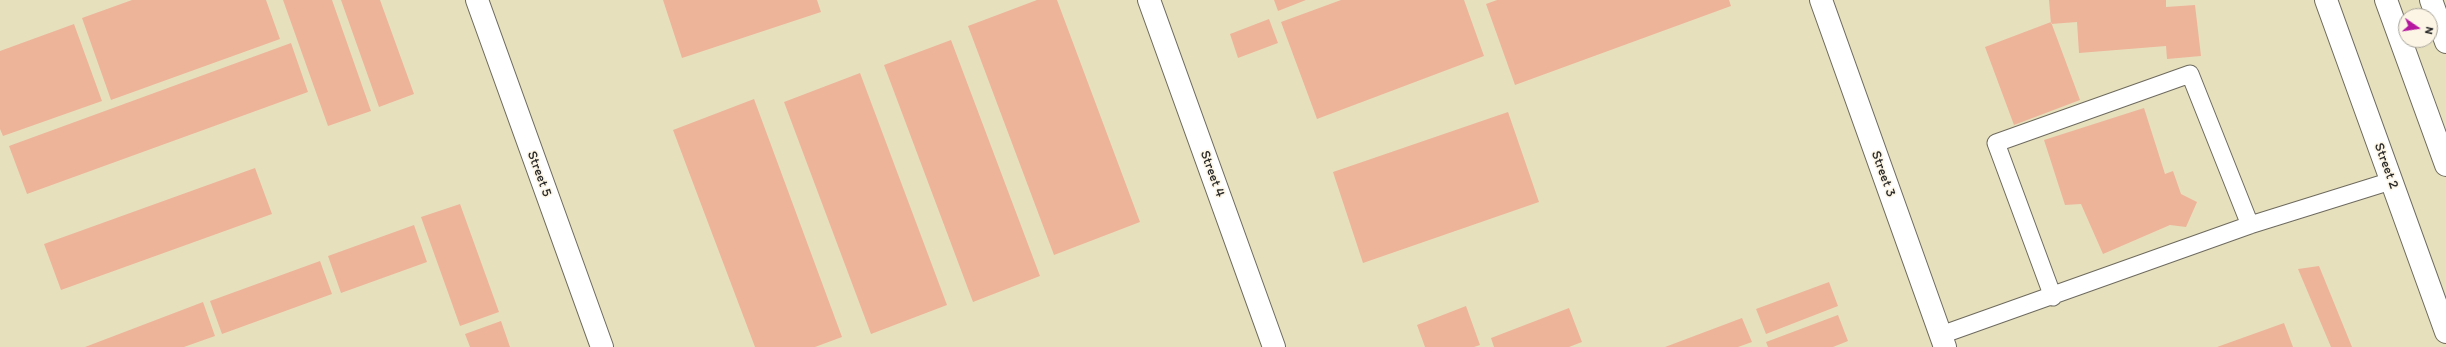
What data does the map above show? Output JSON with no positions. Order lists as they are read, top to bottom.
{
  "streets": {
    "street": [
      "Street 2",
      "Street 5",
      "Street 4",
      "Street 3"
    ]
  },
  "north": "right"
}
